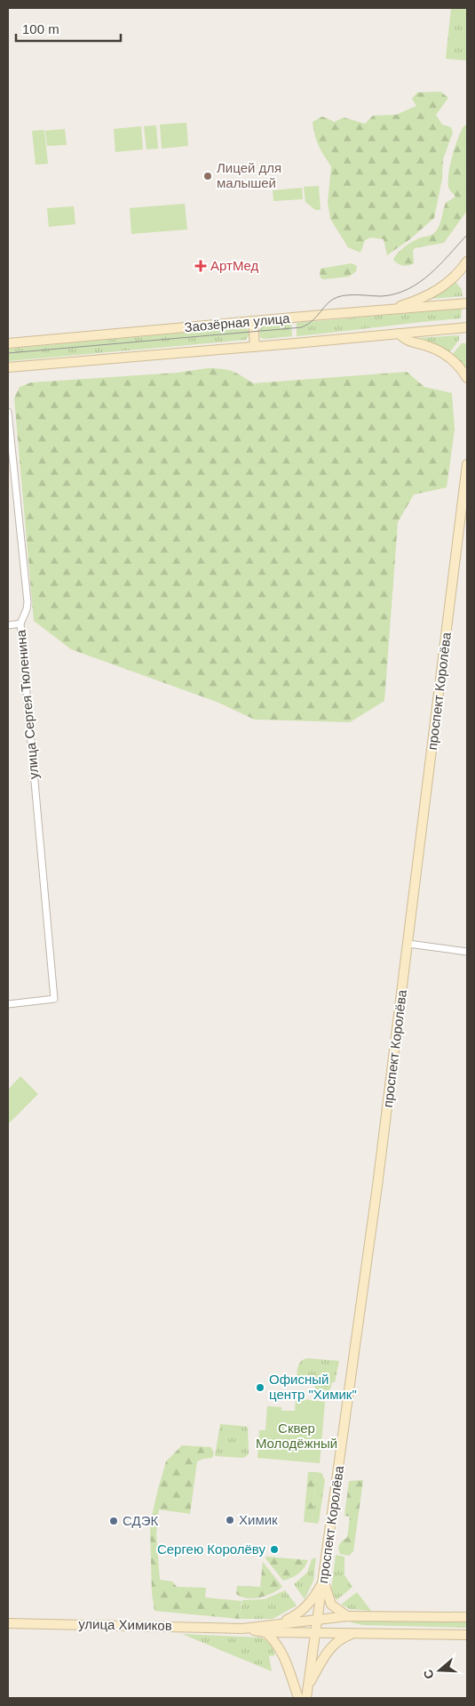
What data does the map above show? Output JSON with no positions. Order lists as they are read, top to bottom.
{
  "streets": {
    "main road": ["Заозёрная улица", "проспект Королёва", "улица Химиков"],
    "street": ["улица Сергея Тюленина"]
  },
  "crossings": [
    ["проспект Королёва", "улица Химиков"]
  ],
  "parks": ["Сквер Молодёжный"],
  "places": {
    "other": [
      "Лицей для малышей",
      "Офисный центр \"Химик\"",
      "Химик",
      "СДЭК",
      "Сергею Королёву"
    ],
    "health": ["АртМед"]
  },
  "scale_bar": "100 m",
  "north": "left"
}
